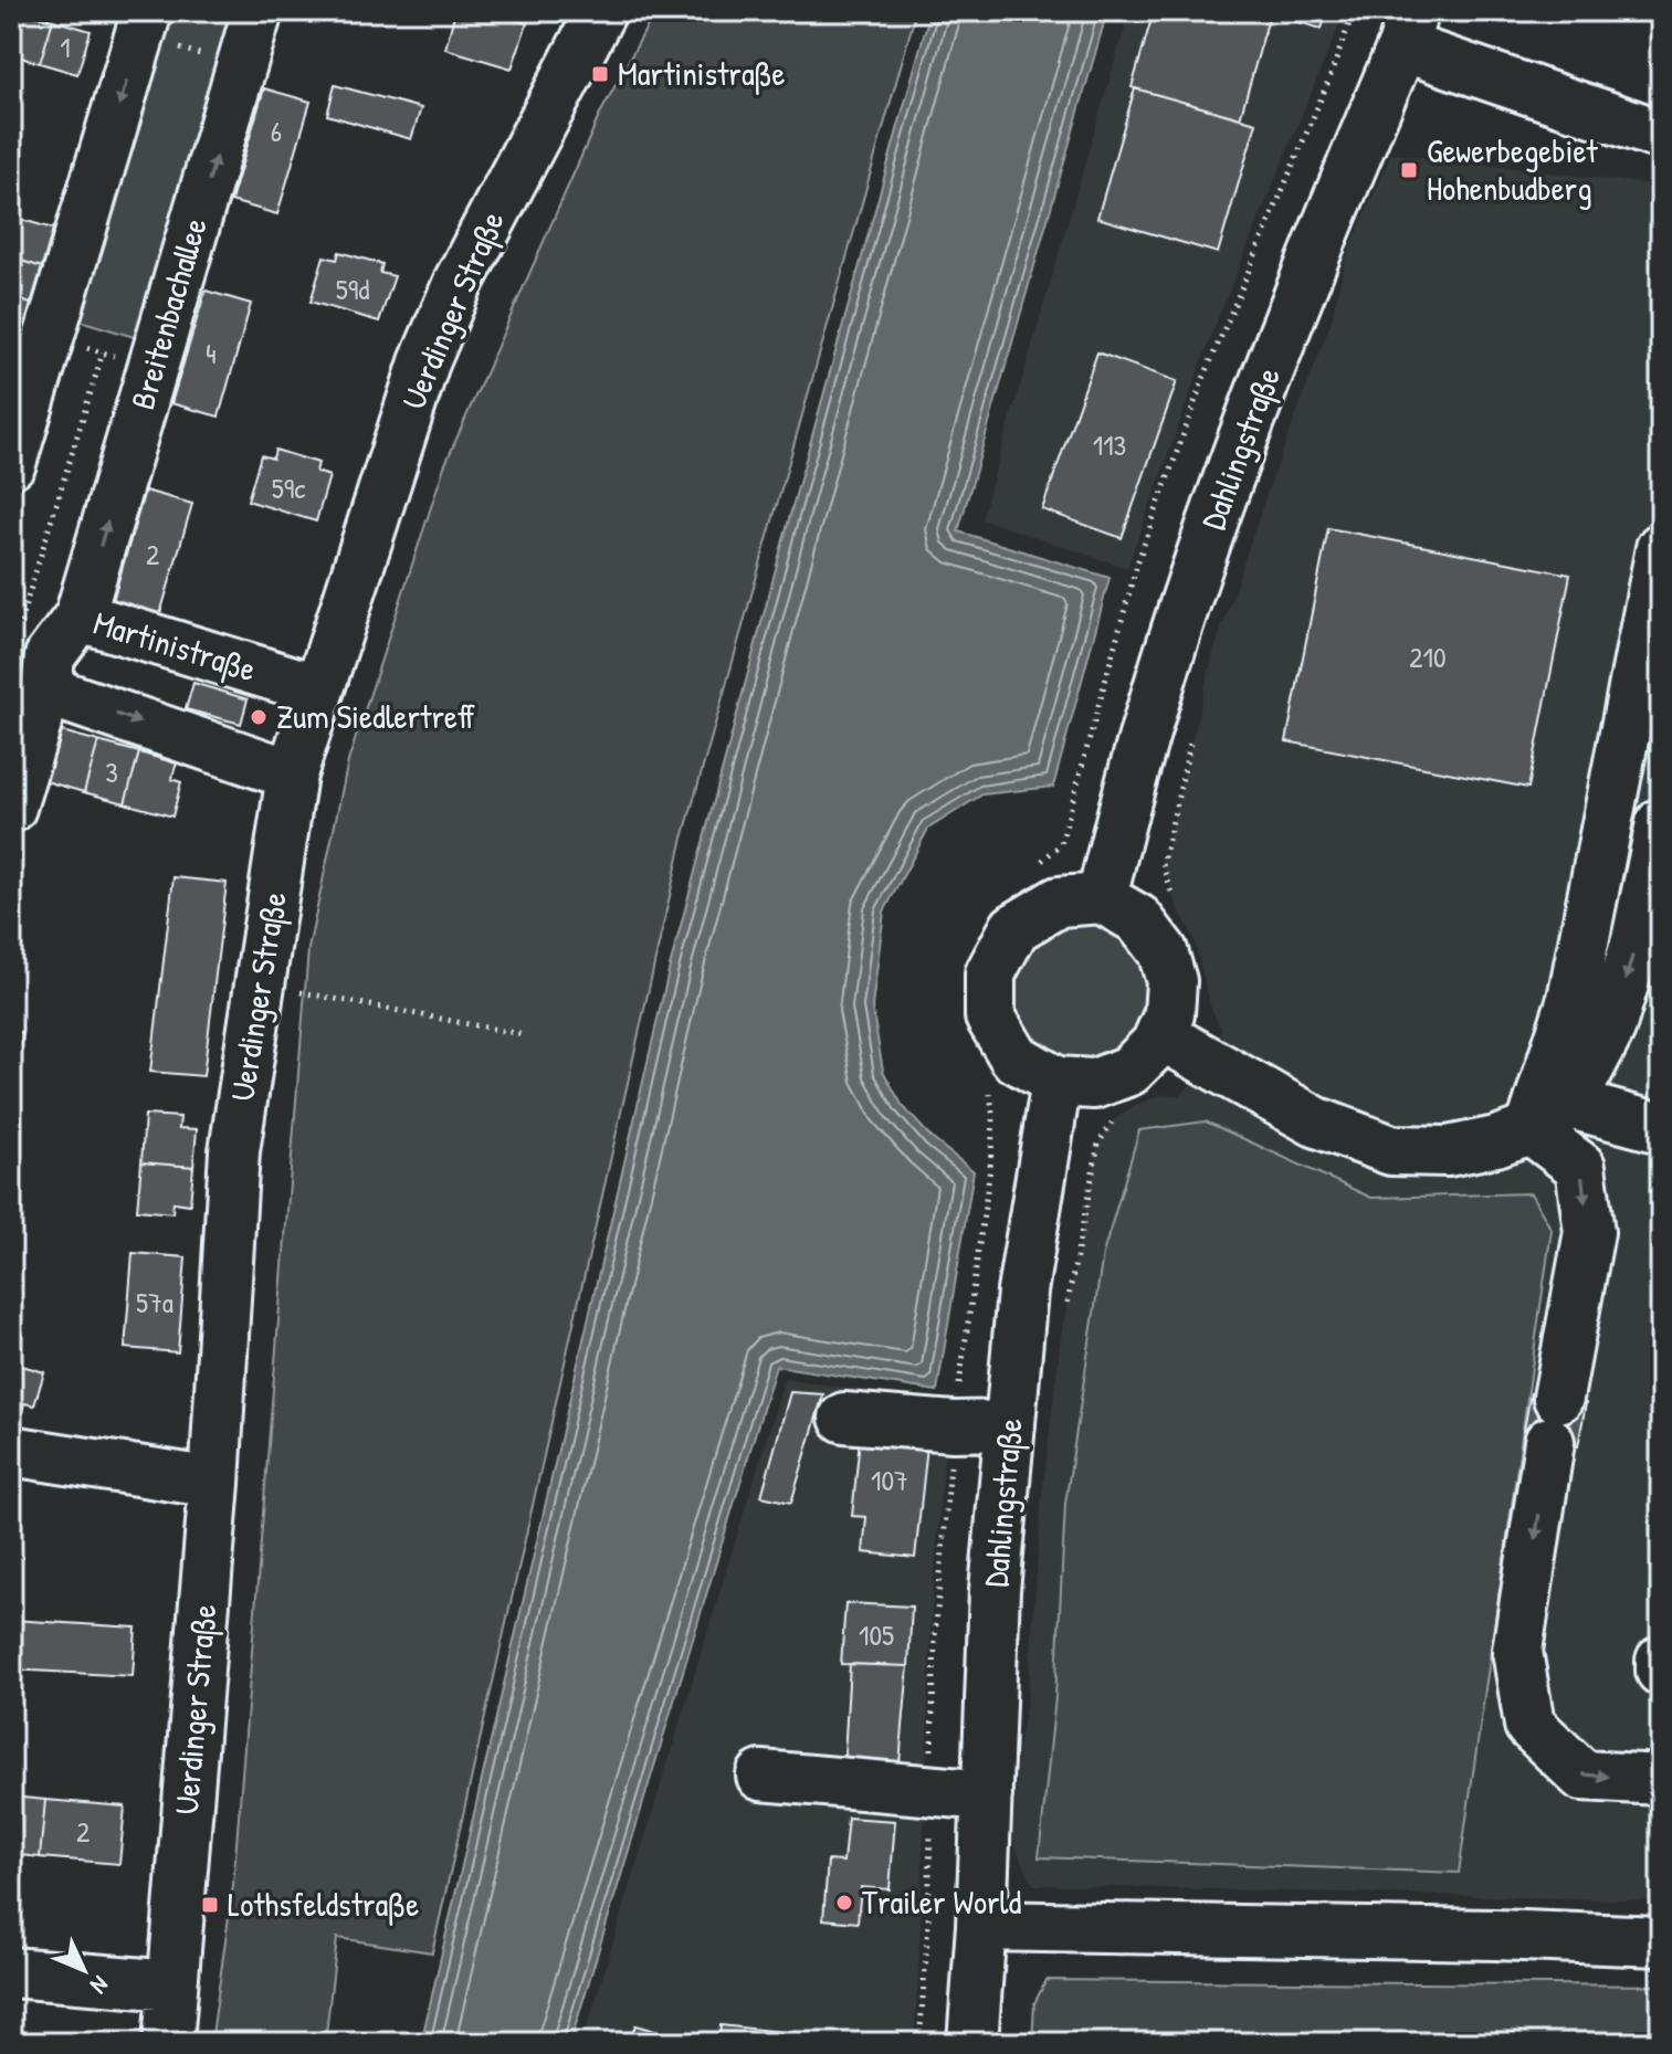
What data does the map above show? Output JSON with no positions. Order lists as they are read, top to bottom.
{
  "streets": {
    "street": [
      "Uerdinger Straße",
      "Breitenbachallee",
      "Dahlingstraße",
      "Martinistraße"
    ]
  },
  "crossings": [
    ["Uerdinger Straße", "Martinistraße"],
    ["Breitenbachallee", "Martinistraße"]
  ],
  "places": {
    "transit": ["Martinistraße", "Gewerbegebiet Hohenbudberg", "Lothsfeldstraße"],
    "other": ["Zum Siedlertreff", "Trailer World"]
  },
  "house_numbers": [
    "1",
    "6",
    "59d",
    "4",
    "113",
    "59c",
    "2",
    "210",
    "3",
    "57a",
    "107",
    "105",
    "2"
  ],
  "north": "bottom right"
}
